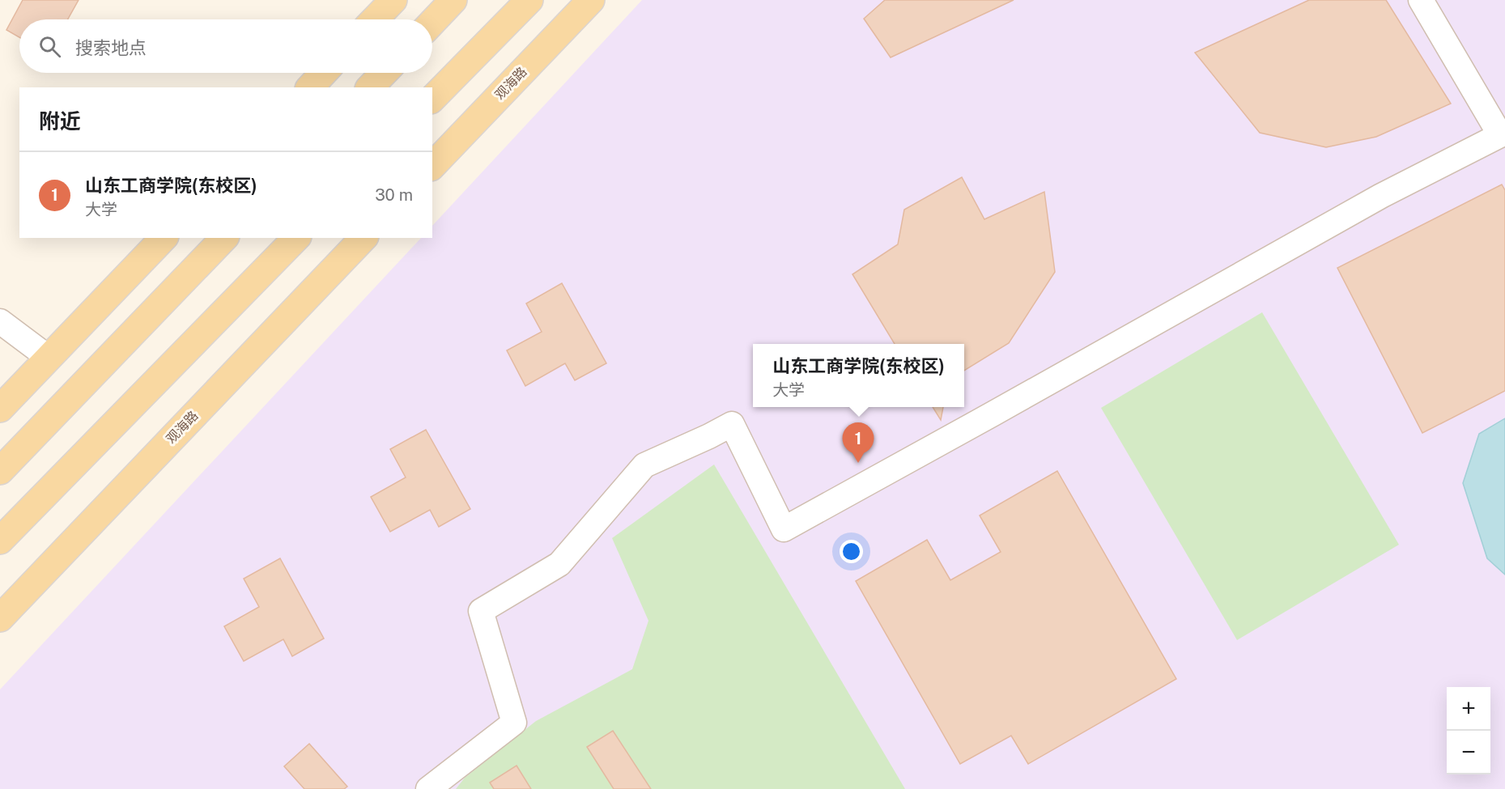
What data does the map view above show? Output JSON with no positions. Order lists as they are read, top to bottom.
{
  "streets": {
    "main road": ["观海路"]
  },
  "page": {
    "search": "搜索地点",
    "heading": "附近",
    "list": [
      {
        "mark": "1",
        "name": "山东工商学院(东校区)",
        "note": "大学",
        "value": "30 m"
      }
    ],
    "popup": ["山东工商学院(东校区)", "大学"],
    "pins": "1",
    "map_buttons": ["+", "−"]
  }
}
